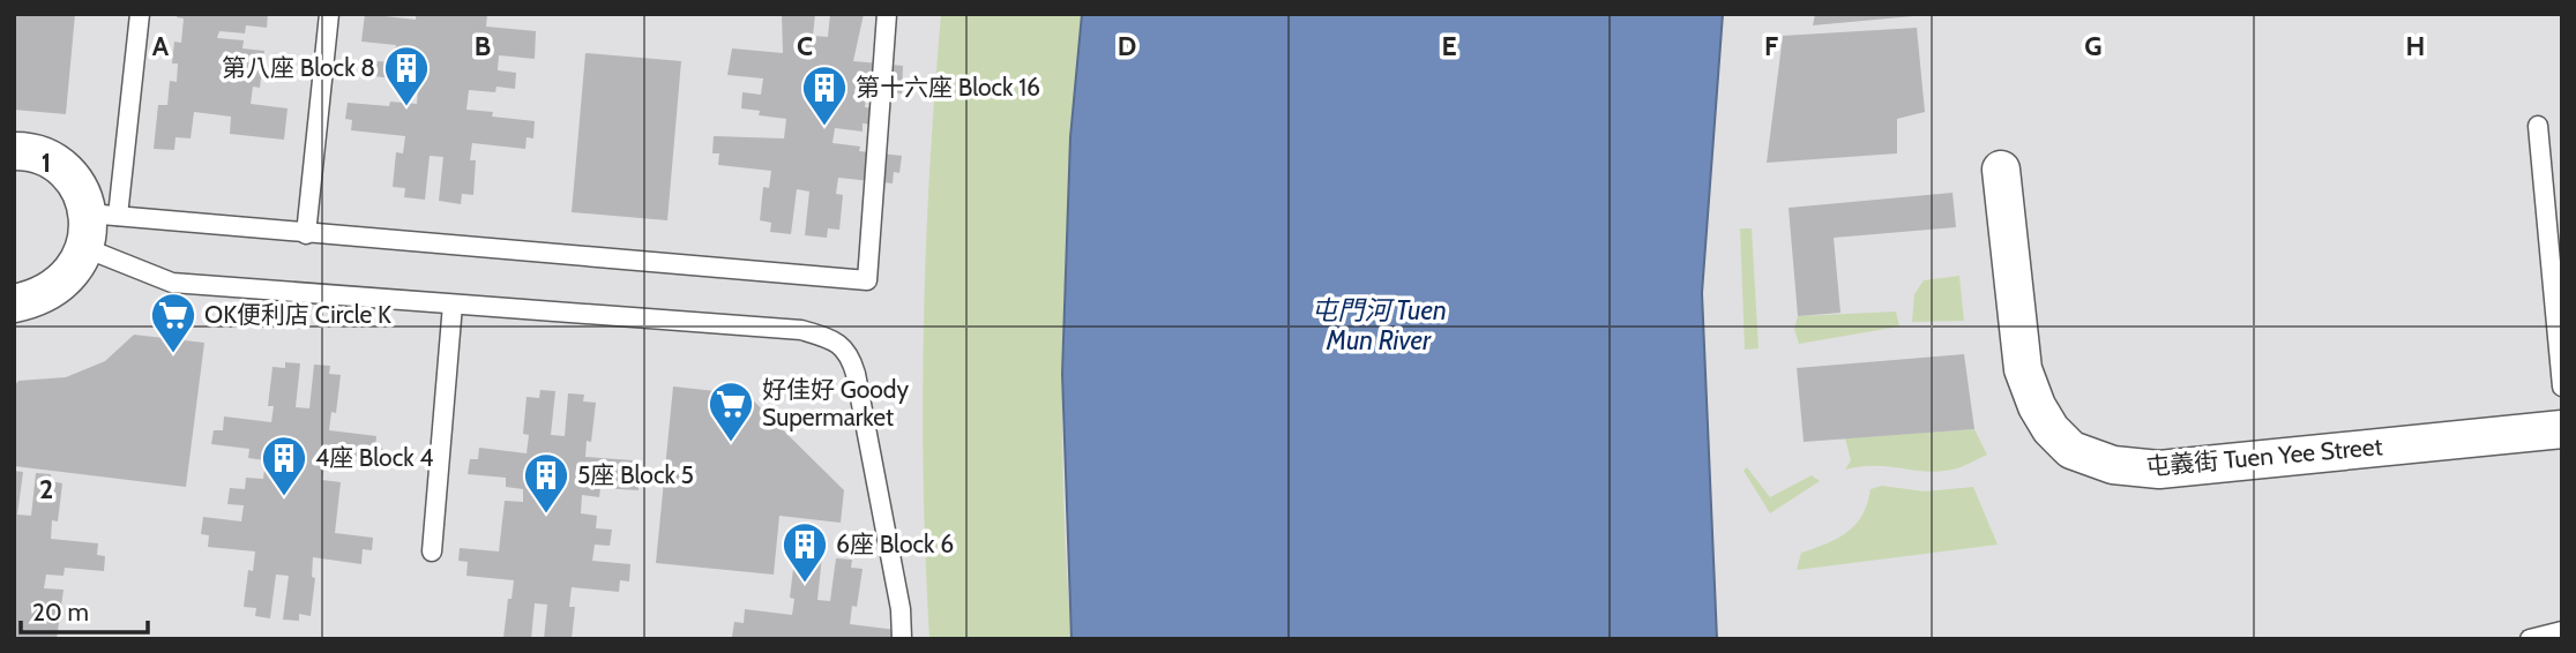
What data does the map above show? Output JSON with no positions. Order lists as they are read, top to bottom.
{
  "streets": {
    "street": ["屯義街 Tuen Yee Street"]
  },
  "water": ["屯門河 Tuen Mun River"],
  "places": {
    "building": [
      "第八座 Block 8",
      "第十六座 Block 16",
      "4座 Block 4",
      "5座 Block 5",
      "6座 Block 6"
    ],
    "supermarket": ["OK便利店 Circle K", "好佳好 Goody Supermarket"]
  },
  "scale_bar": "20 m",
  "grid": {
    "columns": [
      "A",
      "B",
      "C",
      "D",
      "E",
      "F",
      "G",
      "H"
    ],
    "rows": ["1", "2"]
  }
}
